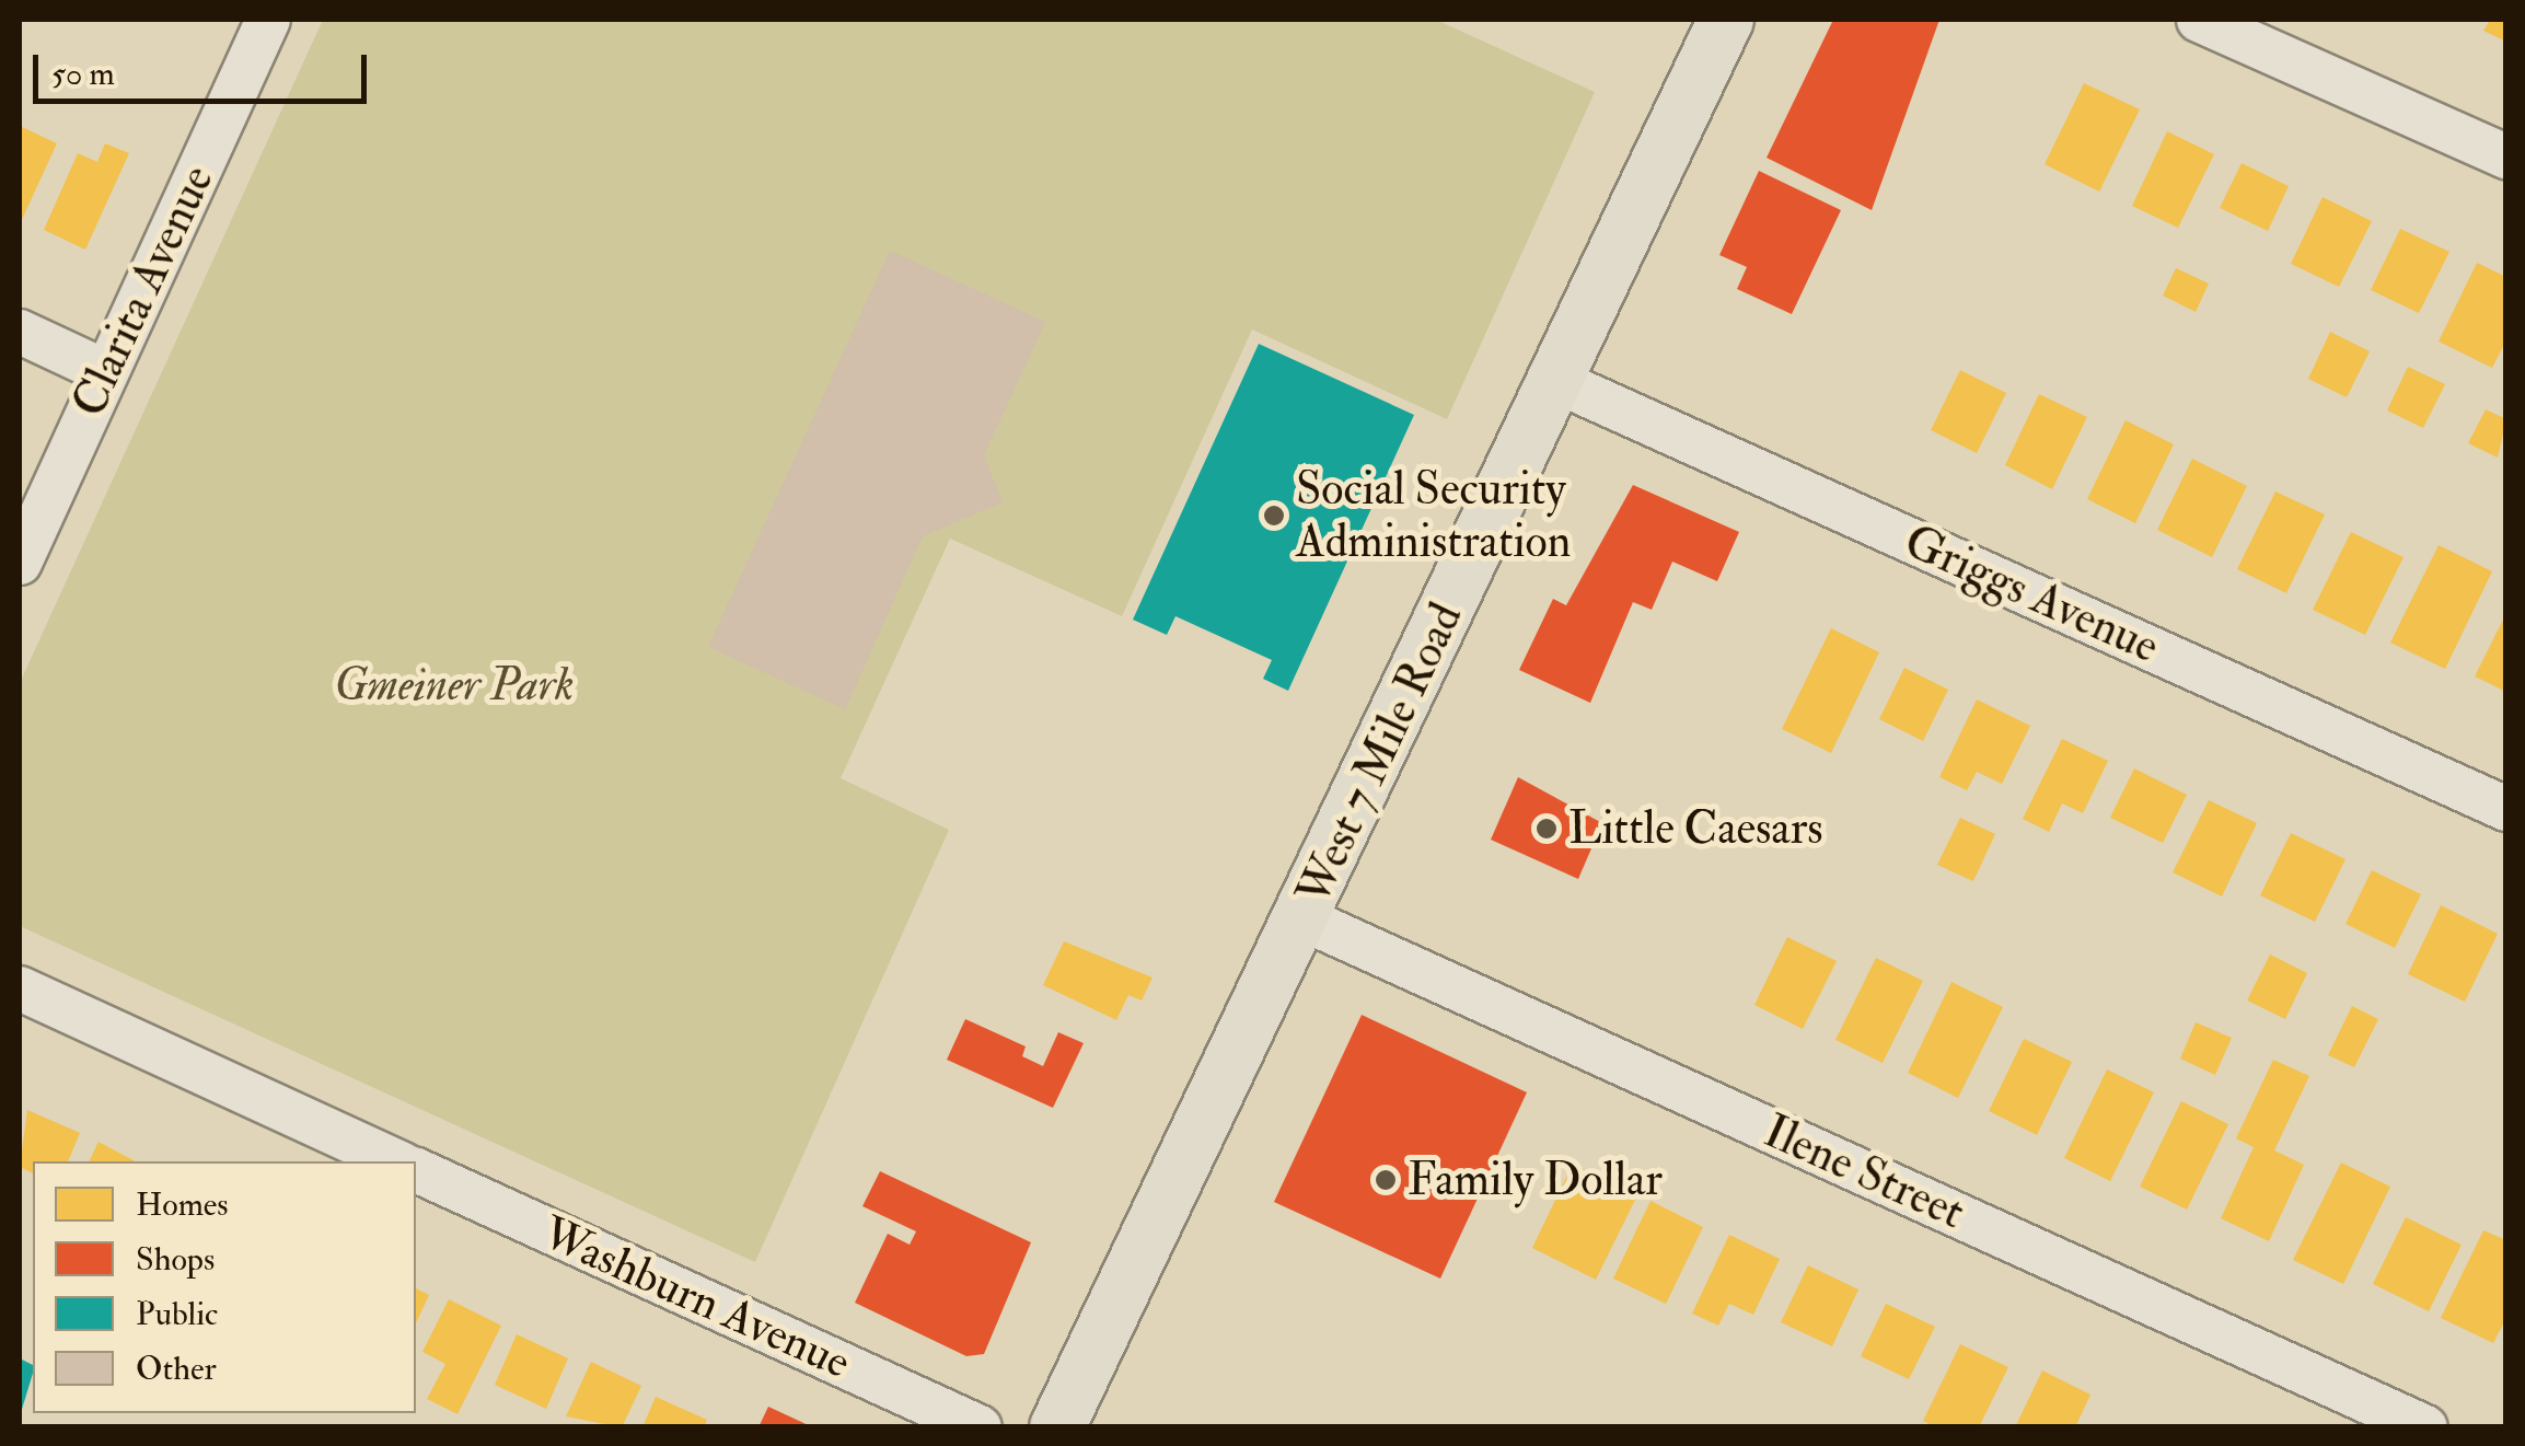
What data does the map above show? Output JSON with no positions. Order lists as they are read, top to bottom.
{
  "streets": {
    "main road": ["West 7 Mile Road"],
    "street": [
      "Clarita Avenue",
      "Griggs Avenue",
      "Ilene Street",
      "Washburn Avenue"
    ]
  },
  "crossings": [
    ["Griggs Avenue", "West 7 Mile Road"],
    ["West 7 Mile Road", "Ilene Street"]
  ],
  "parks": ["Gmeiner Park"],
  "places": ["Social Security Administration", "Little Caesars", "Family Dollar"],
  "legend": [
    "Homes",
    "Shops",
    "Public",
    "Other"
  ],
  "scale_bar": "50 m"
}
